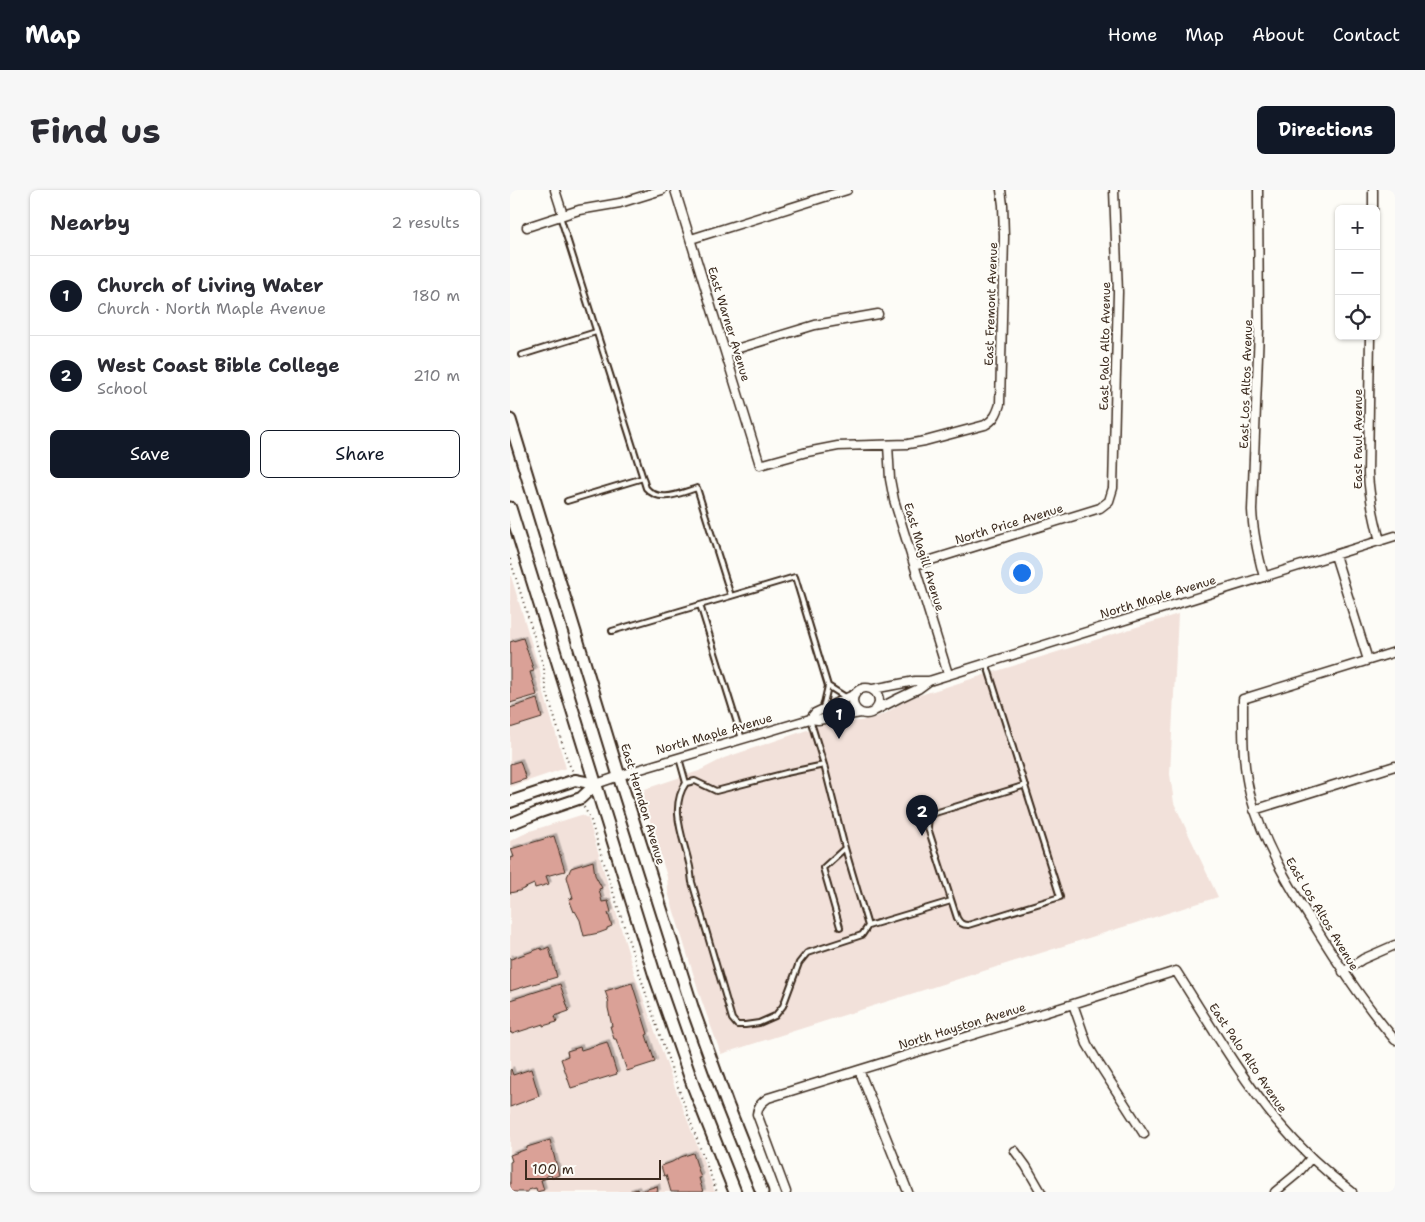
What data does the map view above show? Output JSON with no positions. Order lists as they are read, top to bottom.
{
  "streets": {
    "main road": ["East Herndon Avenue"],
    "street": [
      "East Fremont Avenue",
      "East Warner Avenue",
      "East Palo Alto Avenue",
      "East Los Altos Avenue",
      "East Paul Avenue",
      "North Price Avenue",
      "East Magill Avenue",
      "North Maple Avenue",
      "North Hayston Avenue"
    ]
  },
  "crossings": [
    ["East Fremont Avenue", "East Warner Avenue"],
    ["East Fremont Avenue", "East Magill Avenue"],
    ["East Warner Avenue", "East Magill Avenue"],
    ["East Palo Alto Avenue", "North Price Avenue"],
    ["East Palo Alto Avenue", "North Hayston Avenue"],
    ["East Los Altos Avenue", "North Maple Avenue"],
    ["East Paul Avenue", "North Maple Avenue"],
    ["North Price Avenue", "East Magill Avenue"],
    ["East Magill Avenue", "North Maple Avenue"],
    ["North Maple Avenue", "East Herndon Avenue"]
  ],
  "scale_bar": "100 m",
  "page": {
    "header": "Map",
    "nav": [
      "Home",
      "Map",
      "About",
      "Contact"
    ],
    "buttons": [
      "Directions",
      ["Save", "Share"]
    ],
    "title": "Find us",
    "heading": ["Nearby", "2 results"],
    "map_buttons": ["+", "−"],
    "list": [
      {
        "mark": "1",
        "name": "Church of Living Water",
        "note": "Church · North Maple Avenue",
        "value": "180 m"
      },
      {
        "mark": "2",
        "name": "West Coast Bible College",
        "note": "School",
        "value": "210 m"
      }
    ],
    "pins": ["1", "2"],
    "scale": "100 m"
  }
}
